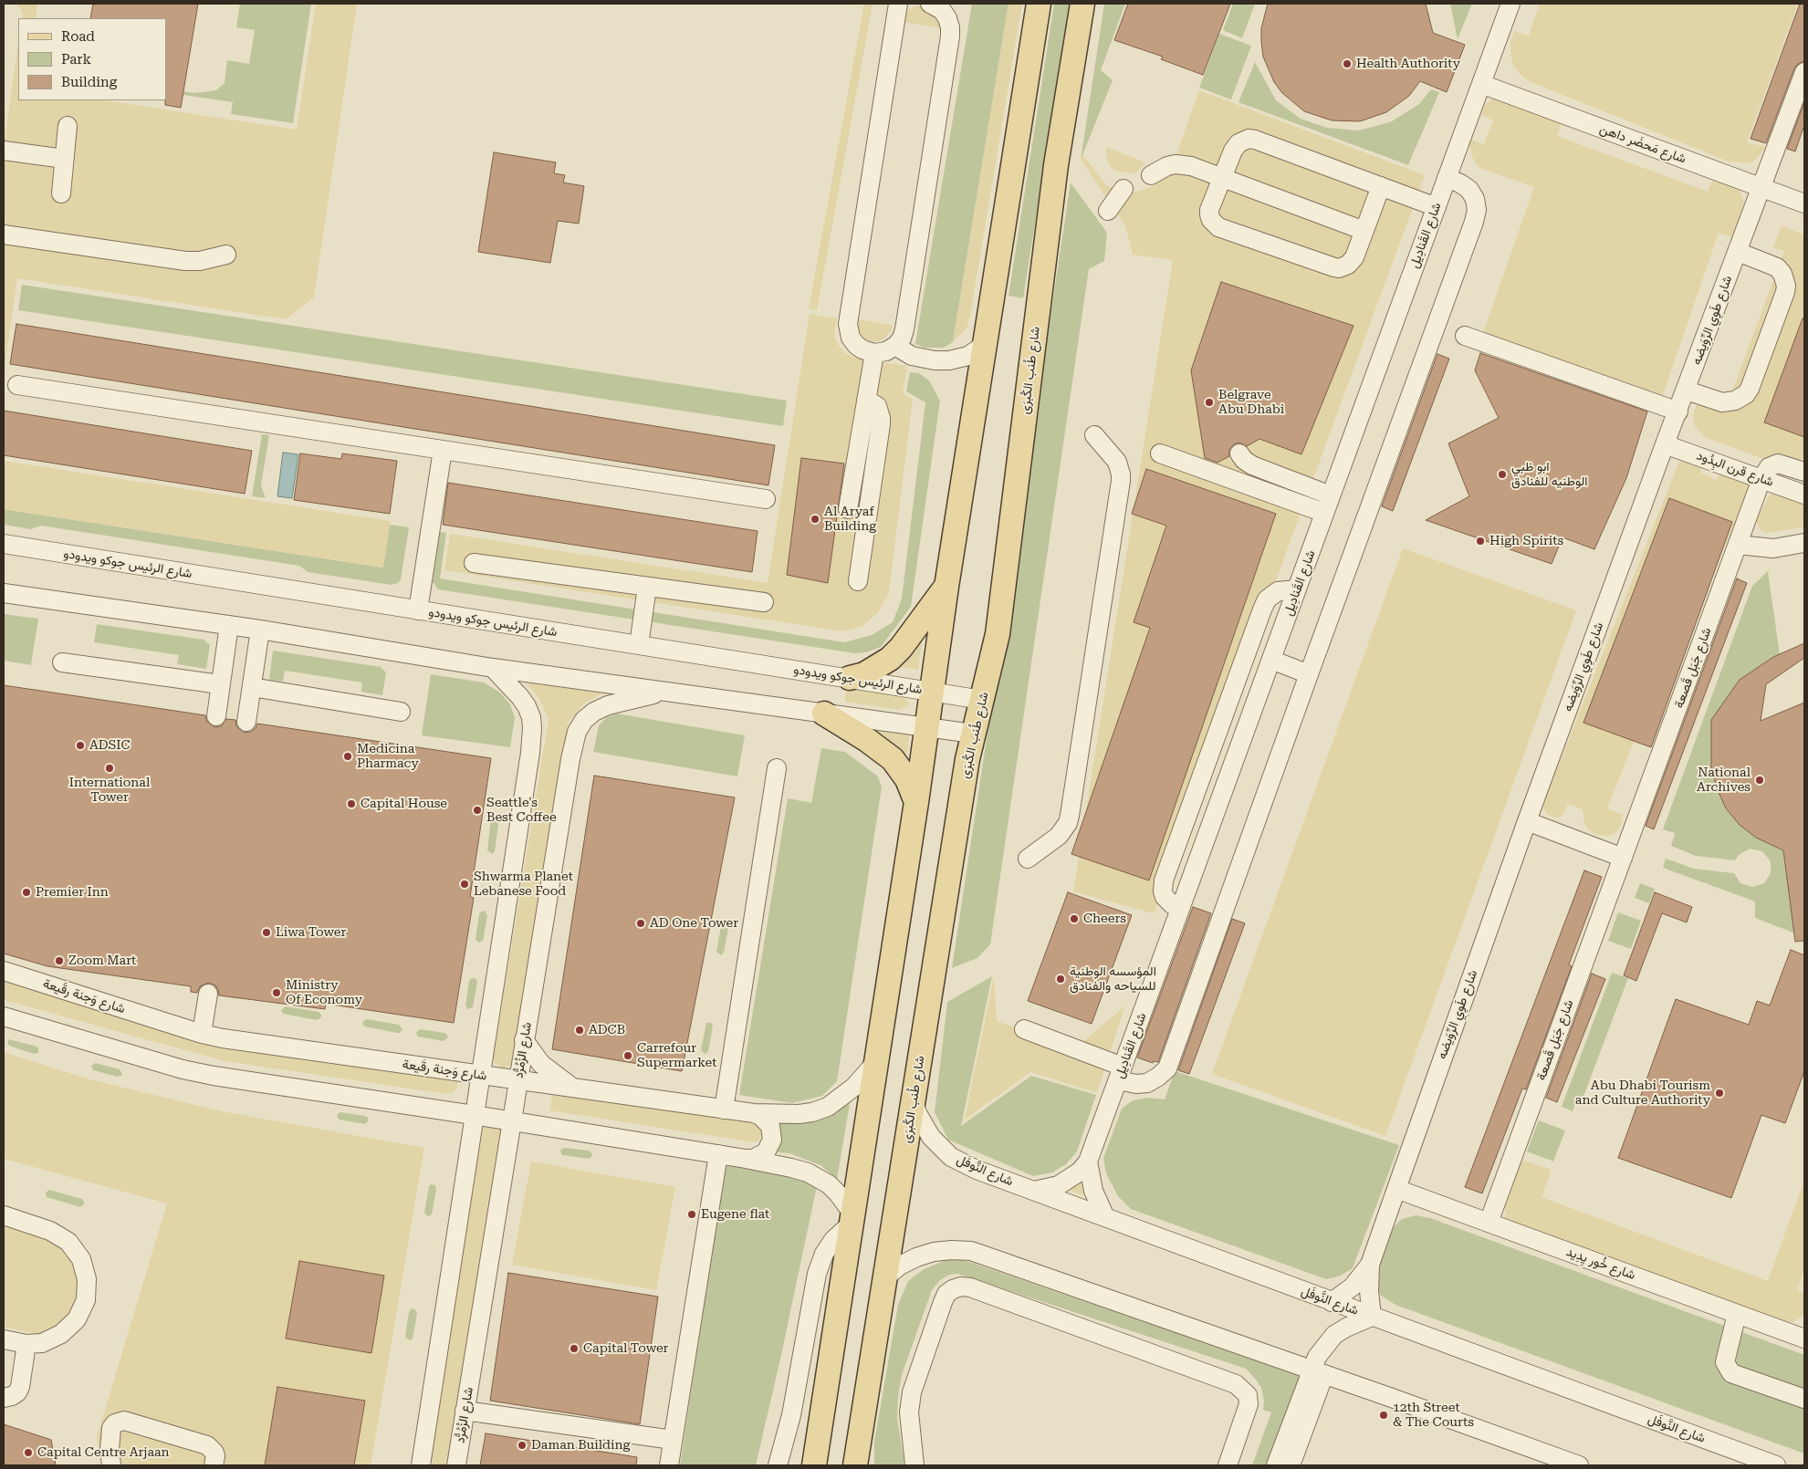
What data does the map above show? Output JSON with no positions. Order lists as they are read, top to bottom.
{
  "streets": {
    "main road": ["شارع طُنب الكُبرَى"],
    "street": [
      "شارع مَحضَر داهن",
      "شارع القَنادِيل",
      "شارع طَوِي الرِّوَيضه",
      "شارع قرن البِدُود",
      "شارع الرئيس جوكو ويدودو",
      "شارع جَبَل قَصعة",
      "شارع وَجنة رقَيعة",
      "شارع الزُمُرُّد",
      "شارع النَّوفَل",
      "شارع خُور يِدِيد"
    ]
  },
  "crossings": [
    ["شارع مَحضَر داهن", "شارع القَنادِيل"],
    ["شارع مَحضَر داهن", "شارع طَوِي الرِّوَيضه"],
    ["شارع القَنادِيل", "شارع النَّوفَل"],
    ["شارع طَوِي الرِّوَيضه", "شارع قرن البِدُود"],
    ["شارع طَوِي الرِّوَيضه", "شارع النَّوفَل"],
    ["شارع طَوِي الرِّوَيضه", "شارع خُور يِدِيد"],
    ["شارع طُنب الكُبرَى", "شارع الرئيس جوكو ويدودو"],
    ["شارع طُنب الكُبرَى", "شارع النَّوفَل"],
    ["شارع قرن البِدُود", "شارع جَبَل قَصعة"],
    ["شارع جَبَل قَصعة", "شارع خُور يِدِيد"],
    ["شارع وَجنة رقَيعة", "شارع الزُمُرُّد"]
  ],
  "places": [
    "Health Authority",
    "Belgrave Abu Dhabi",
    "ابو ظبي الوطنيه للفنادق",
    "Al Aryaf Building",
    "High Spirits",
    "ADSIC",
    "Medicina Pharmacy",
    "International Tower",
    "National Archives",
    "Capital House",
    "Seattle's Best Coffee",
    "Shwarma Planet Lebanese Food",
    "Premier Inn",
    "Cheers",
    "AD One Tower",
    "Liwa Tower",
    "Zoom Mart",
    "المؤسسه الوطنية للسياحه والفنادق",
    "Ministry Of Economy",
    "ADCB",
    "Carrefour Supermarket",
    "Abu Dhabi Tourism and Culture Authority",
    "Eugene flat",
    "Capital Tower",
    "12th Street & The Courts",
    "Daman Building",
    "Capital Centre Arjaan"
  ],
  "legend": ["Road", "Park", "Building"]
}
